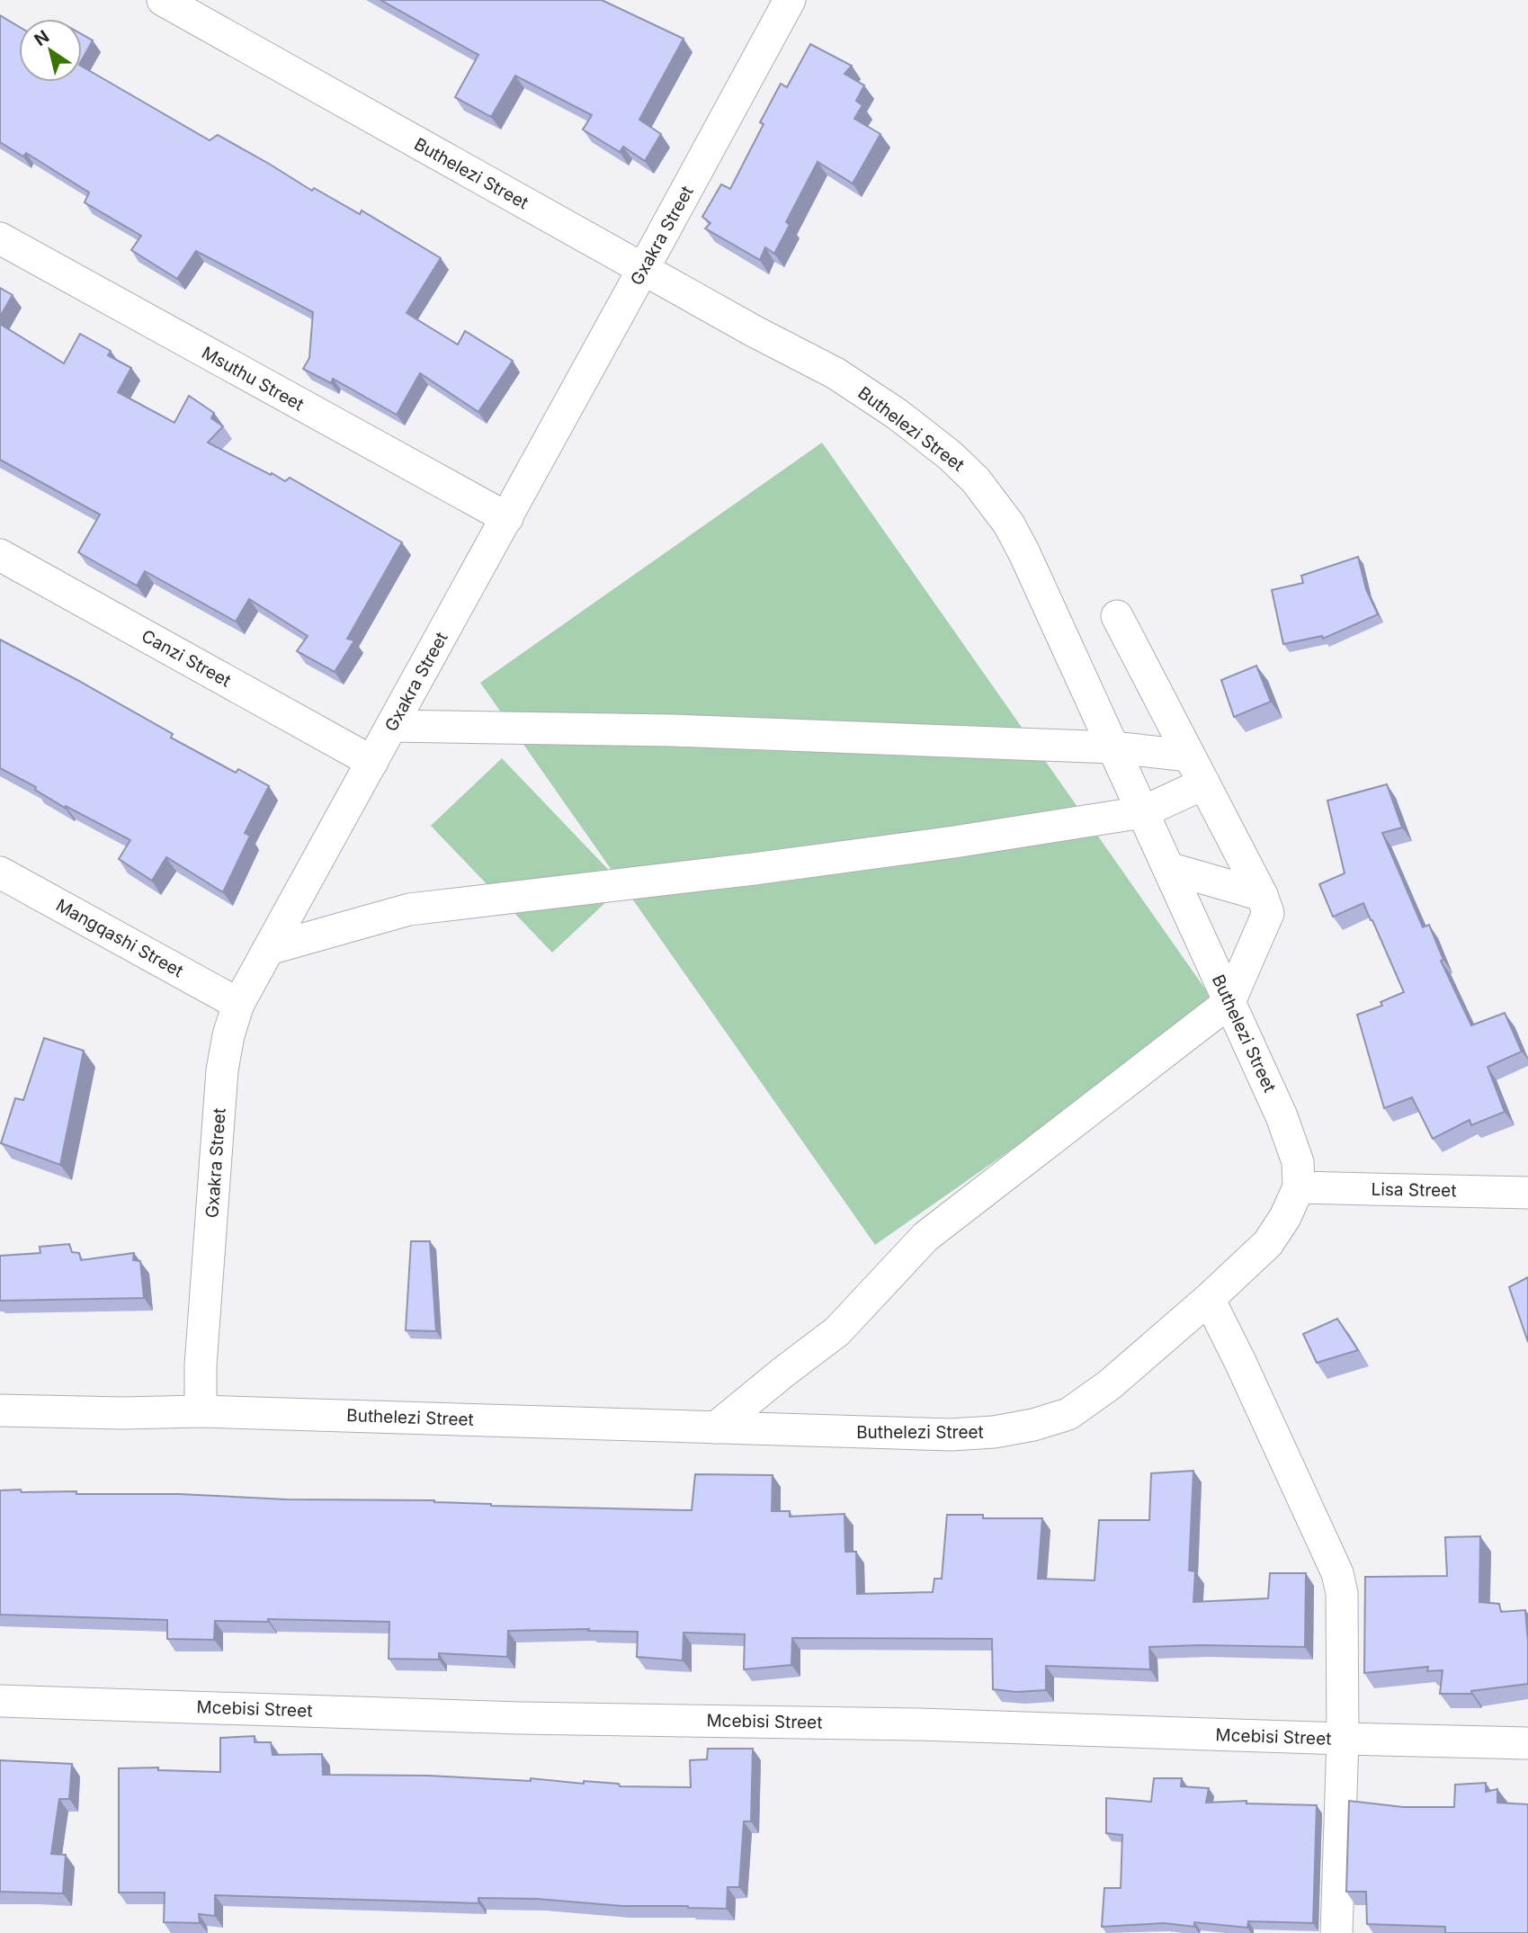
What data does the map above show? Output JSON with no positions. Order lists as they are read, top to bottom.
{
  "streets": {
    "street": [
      "Buthelezi Street",
      "Gxakra Street",
      "Msuthu Street",
      "Canzi Street",
      "Mangqashi Street",
      "Lisa Street",
      "Mcebisi Street"
    ]
  },
  "crossings": [
    ["Buthelezi Street", "Gxakra Street"],
    ["Buthelezi Street", "Lisa Street"],
    ["Gxakra Street", "Msuthu Street"],
    ["Gxakra Street", "Canzi Street"],
    ["Gxakra Street", "Mangqashi Street"]
  ],
  "north": "top left"
}
